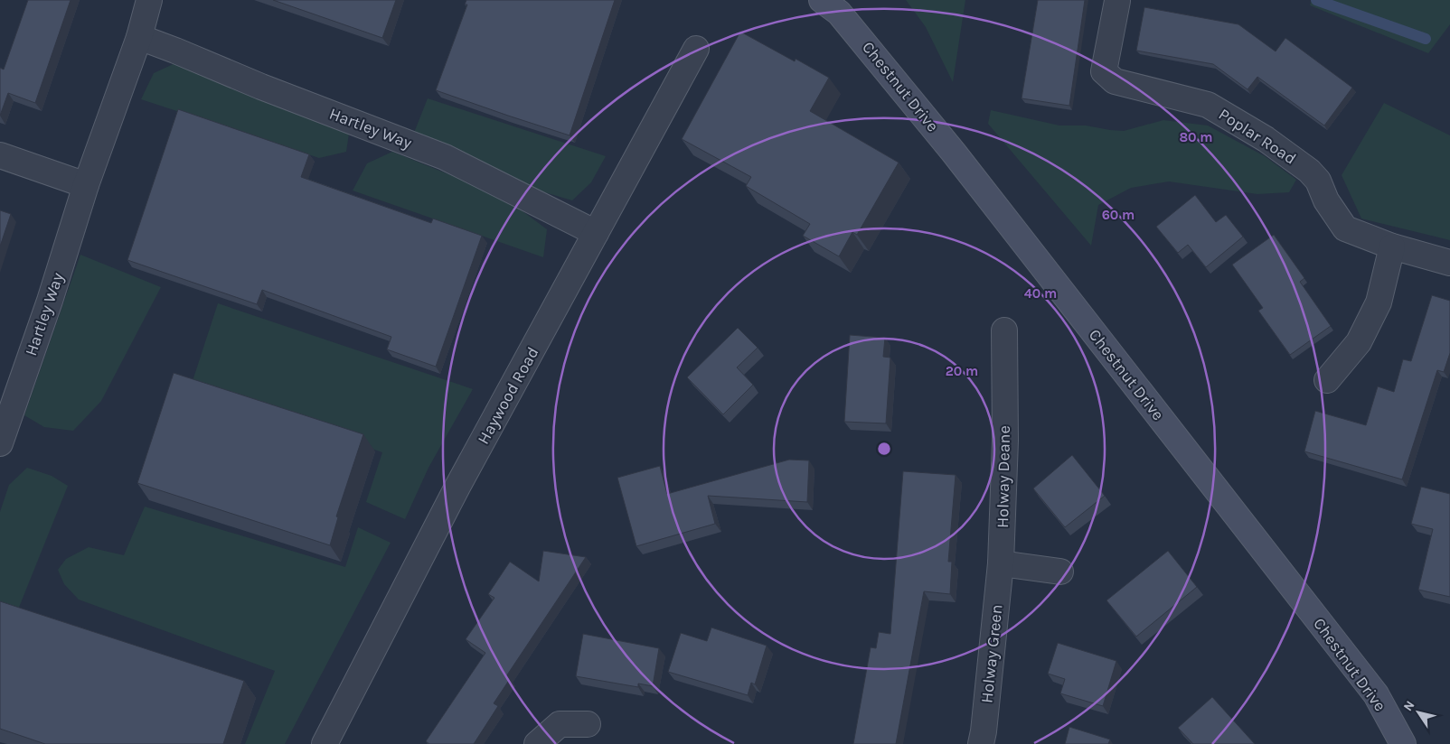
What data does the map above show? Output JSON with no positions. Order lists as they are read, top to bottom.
{
  "streets": {
    "street": [
      "Chestnut Drive",
      "Hartley Way",
      "Poplar Road",
      "Haywood Road",
      "Holway Deane",
      "Holway Green"
    ]
  },
  "crossings": [
    ["Hartley Way", "Haywood Road"],
    ["Holway Deane", "Holway Green"]
  ],
  "north": "top left",
  "rings": [
    "80 m",
    "60 m",
    "40 m",
    "20 m"
  ]
}
